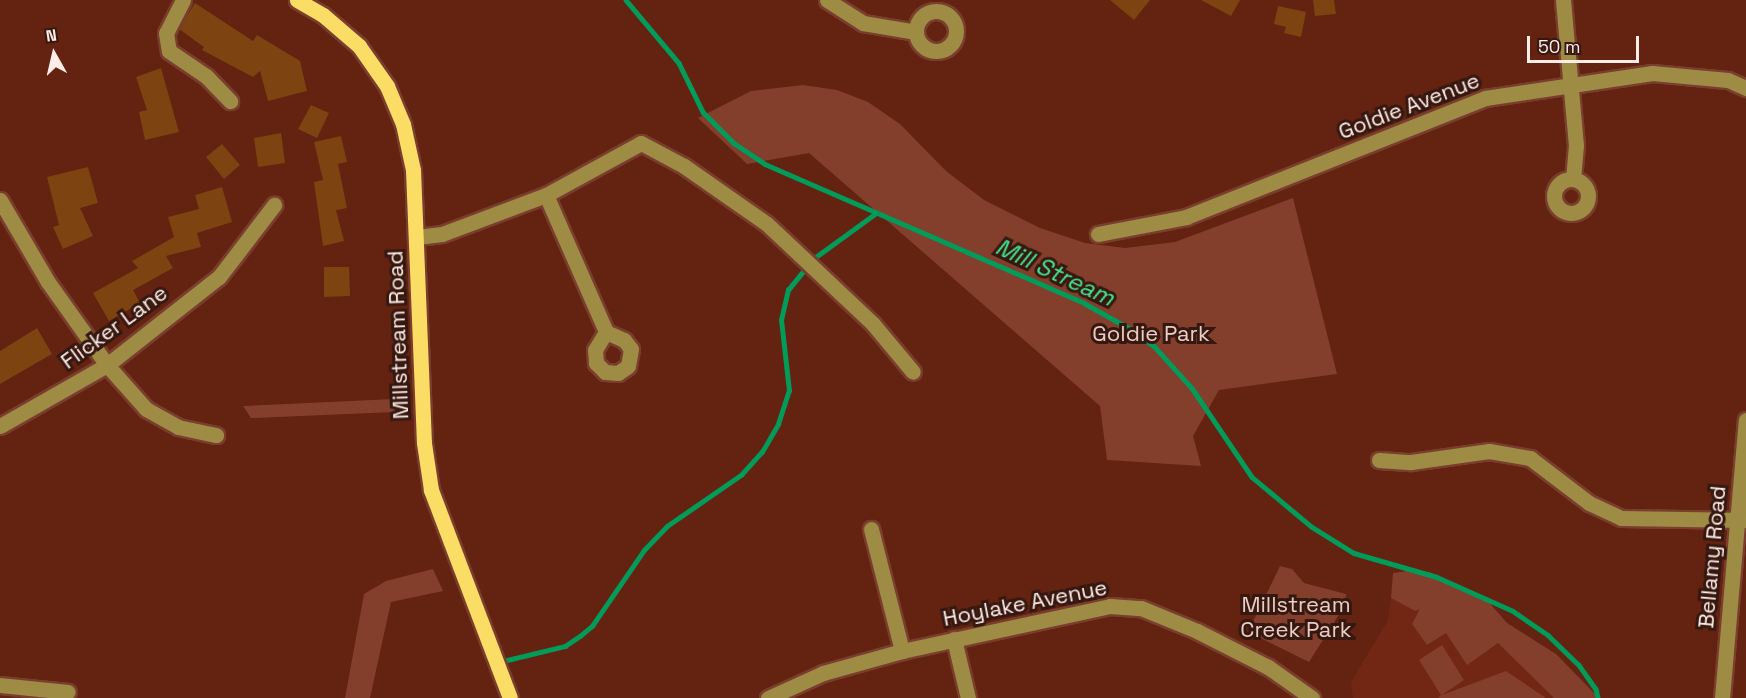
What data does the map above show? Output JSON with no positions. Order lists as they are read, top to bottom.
{
  "streets": {
    "main road": ["Millstream Road"],
    "street": [
      "Goldie Avenue",
      "Flicker Lane",
      "Bellamy Road",
      "Hoylake Avenue"
    ]
  },
  "water": ["Mill Stream"],
  "parks": ["Goldie Park", "Millstream Creek Park"],
  "scale_bar": "50 m",
  "north": "top"
}
